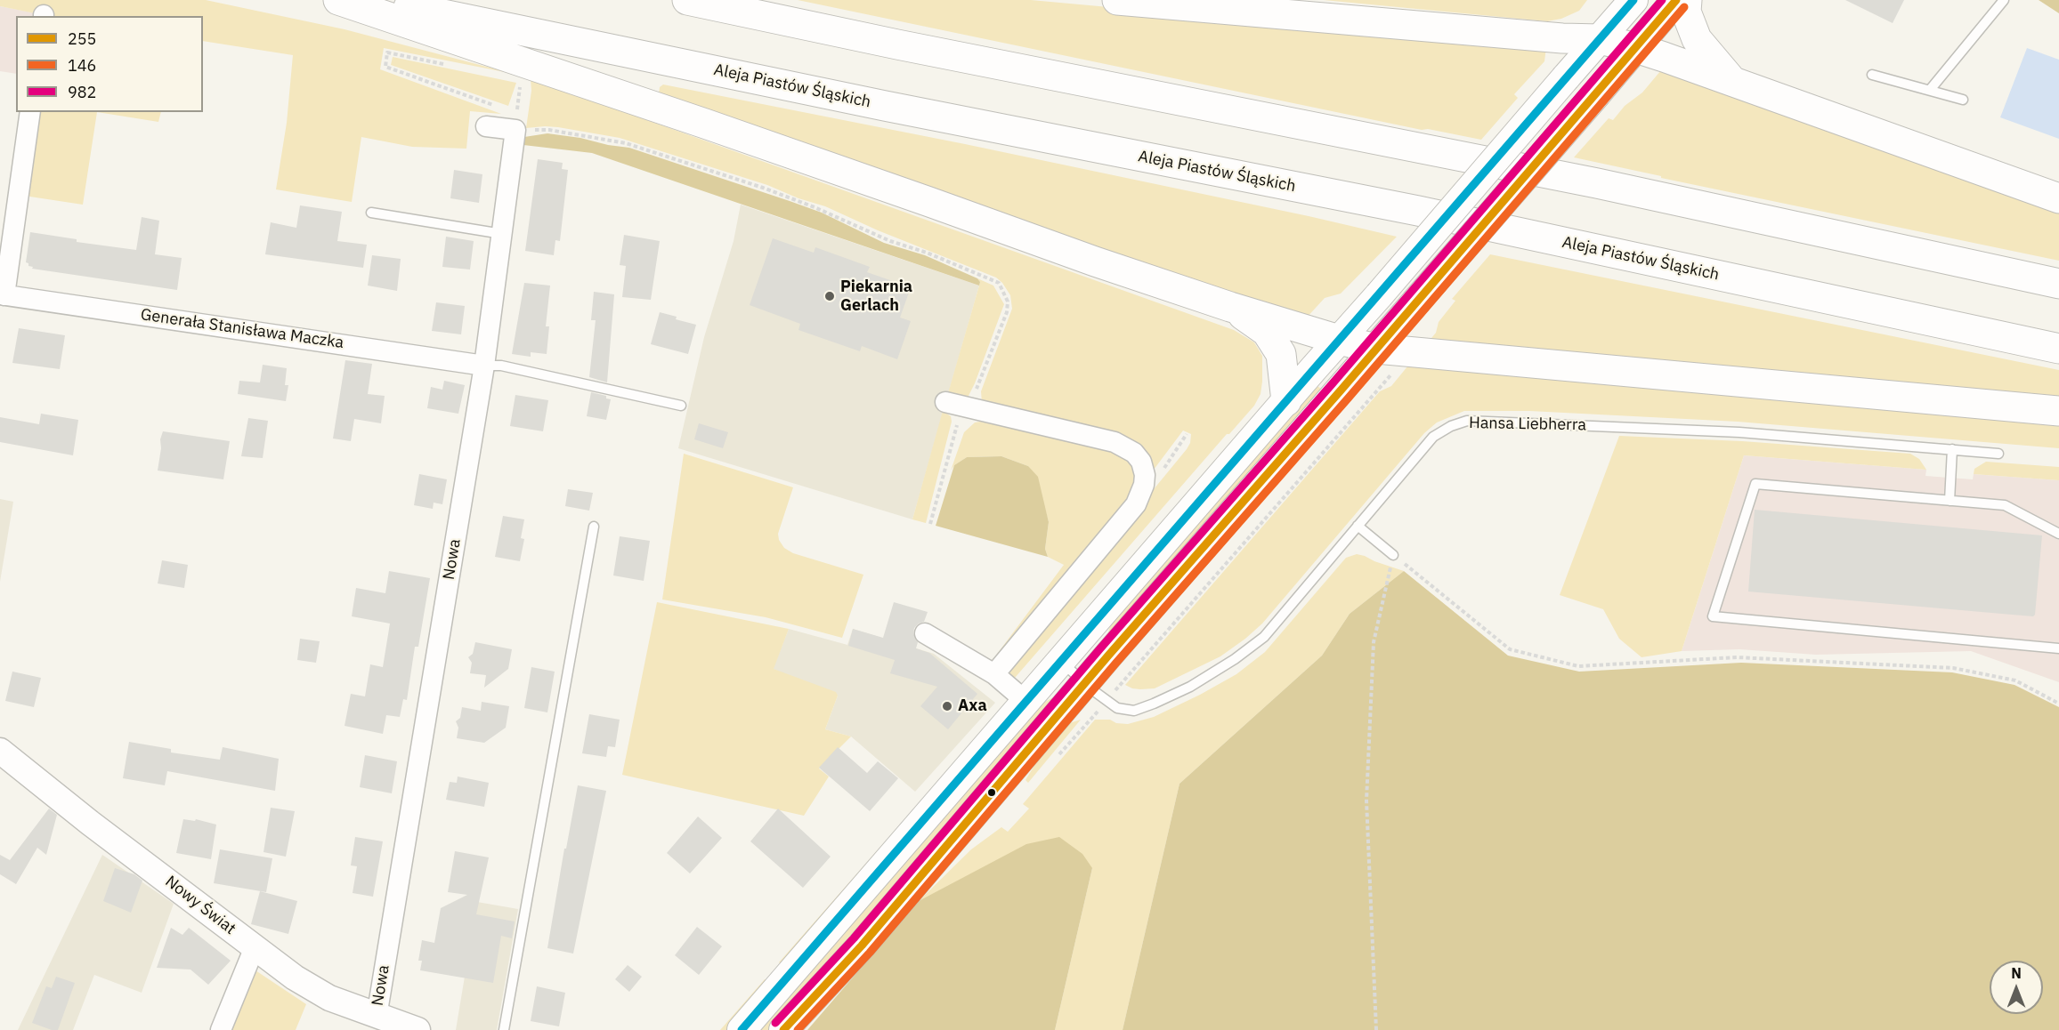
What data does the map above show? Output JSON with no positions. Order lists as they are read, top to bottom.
{
  "streets": {
    "highway": ["Aleja Piastów Śląskich"],
    "street": ["Generała Stanisława Maczka", "Nowa", "Nowy Świat"],
    "lane": ["Hansa Liebherra"]
  },
  "crossings": [
    ["Generała Stanisława Maczka", "Nowa"],
    ["Nowa", "Nowy Świat"]
  ],
  "places": ["Piekarnia Gerlach", "Axa"],
  "lines": ["transit line 255", "transit line 982", "transit line 146"],
  "legend": ["255", "146", "982"],
  "north": "top"
}
